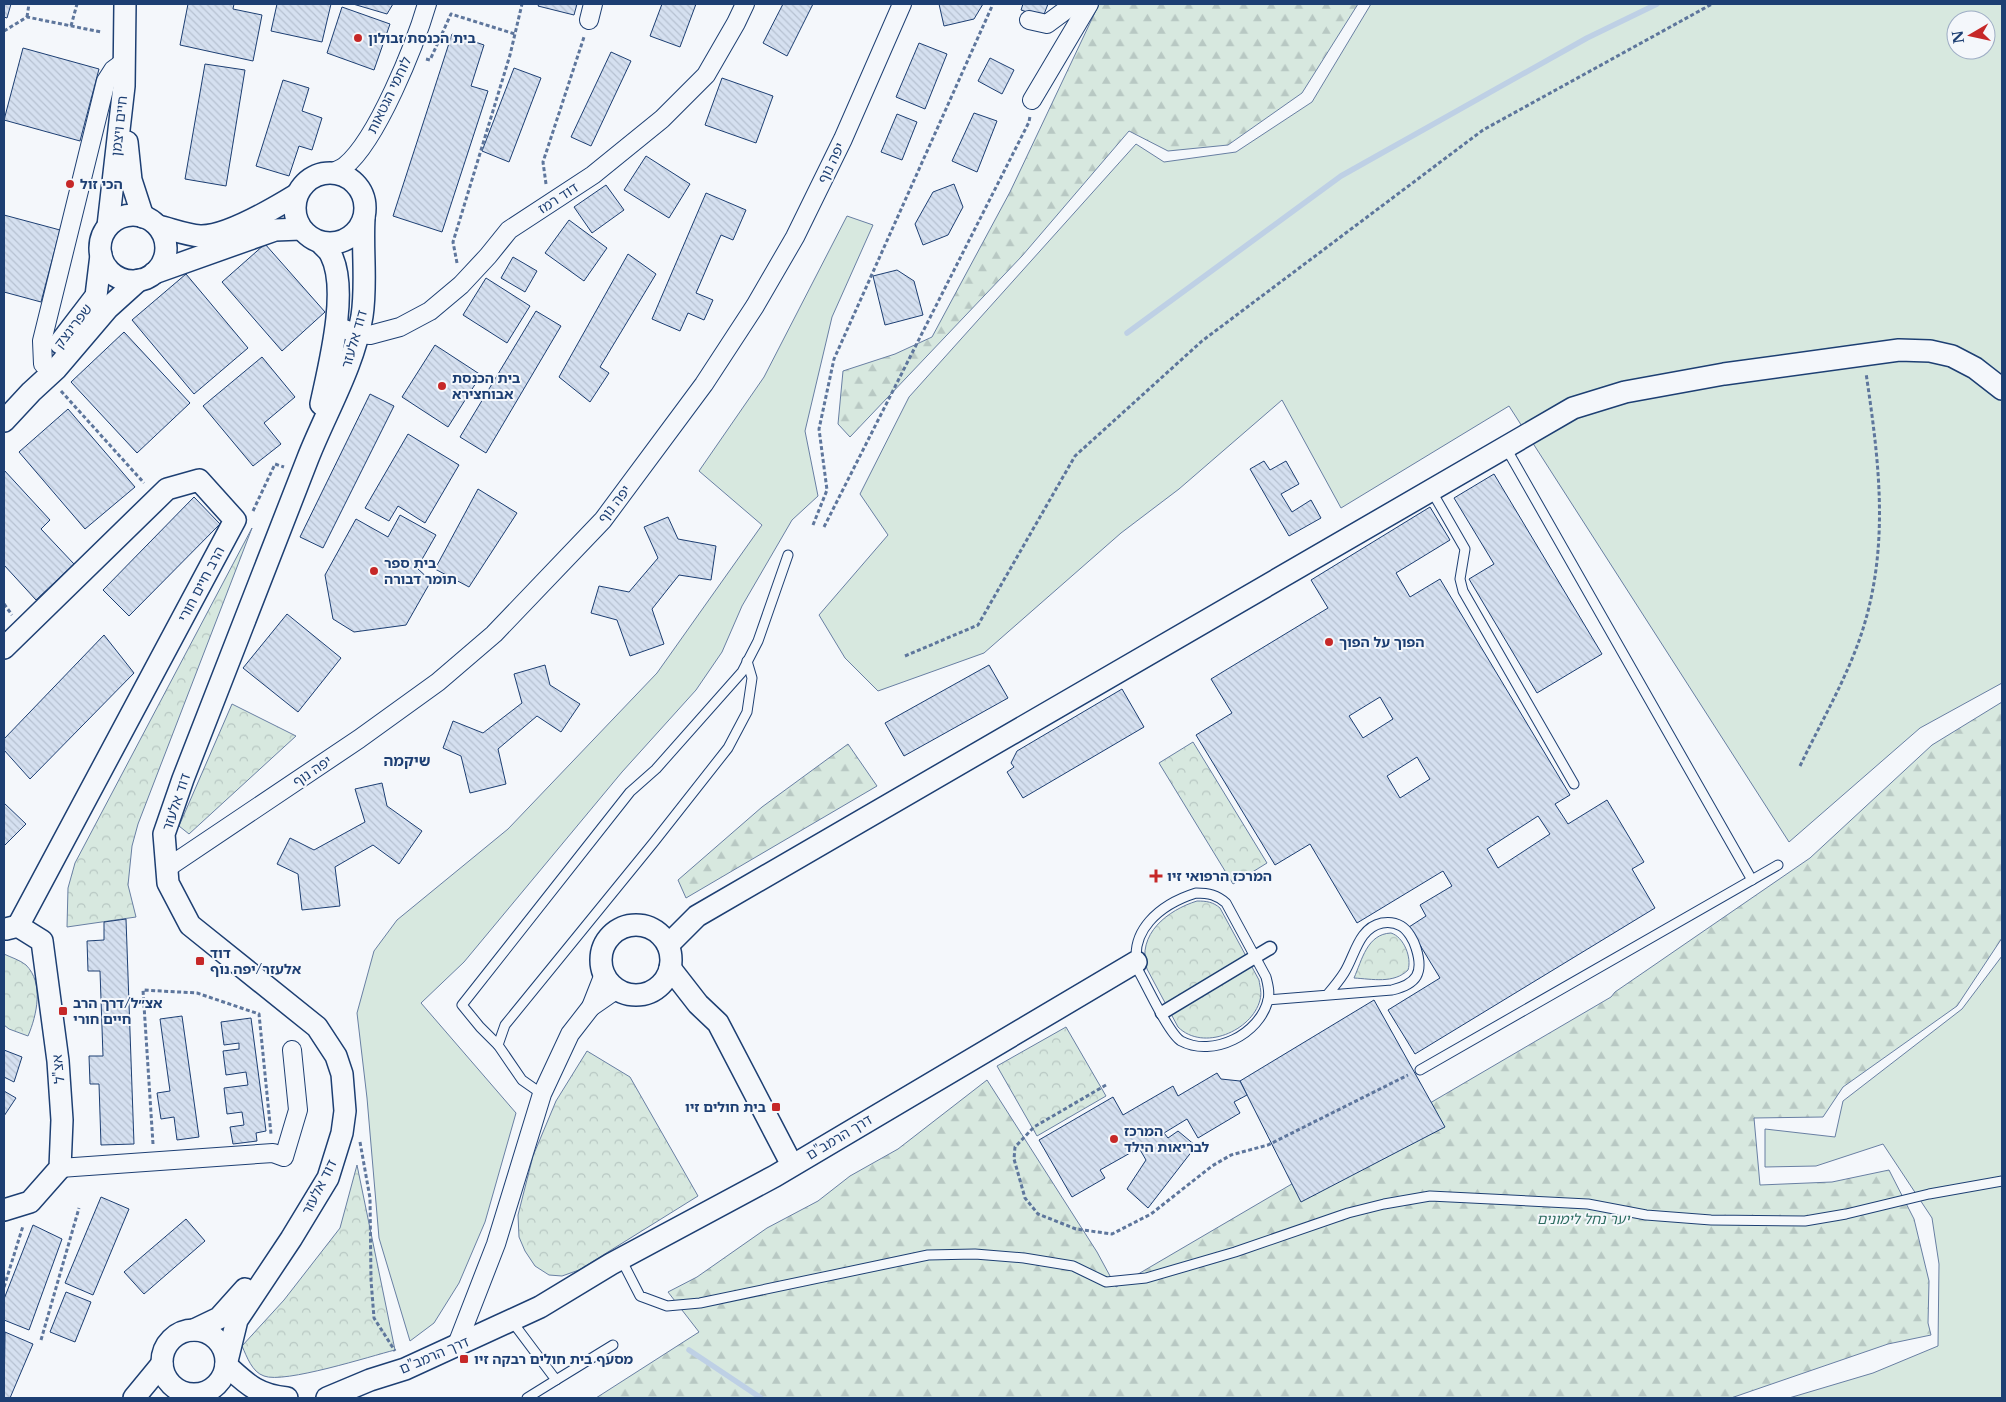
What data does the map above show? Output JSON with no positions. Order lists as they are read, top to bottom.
{
  "streets": {
    "street": [
      "לוחמי הגטאות",
      "חיים ויצמן",
      "יפה נוף",
      "דוד רמז",
      "שפרינצק",
      "דוד אלעזר",
      "הרב חיים חורי",
      "אצ\"ל",
      "דרך הרמב\"ם"
    ]
  },
  "crossings": [
    ["לוחמי הגטאות", "דוד אלעזר"],
    ["חיים ויצמן", "שפרינצק"],
    ["יפה נוף", "דוד אלעזר"],
    ["דוד רמז", "דוד אלעזר"],
    ["הרב חיים חורי", "אצ\"ל"]
  ],
  "districts": ["שיקמה"],
  "parks": ["יער נחל לימונים"],
  "places": {
    "other": [
      "בית הכנסת זבולון",
      "הכי זול",
      "בית הכנסת אבוחצירא",
      "בית ספר תומר דבורה",
      "הפוך על הפוך",
      "המרכז לבריאות הילד"
    ],
    "health": ["המרכז הרפואי זיו"],
    "transit": [
      "דוד אלעזר/יפה נוף",
      "אצ״ל/דרך הרב חיים חורי",
      "בית חולים זיו",
      "מסעף בית חולים רבקה זיו"
    ]
  },
  "north": "left"
}
